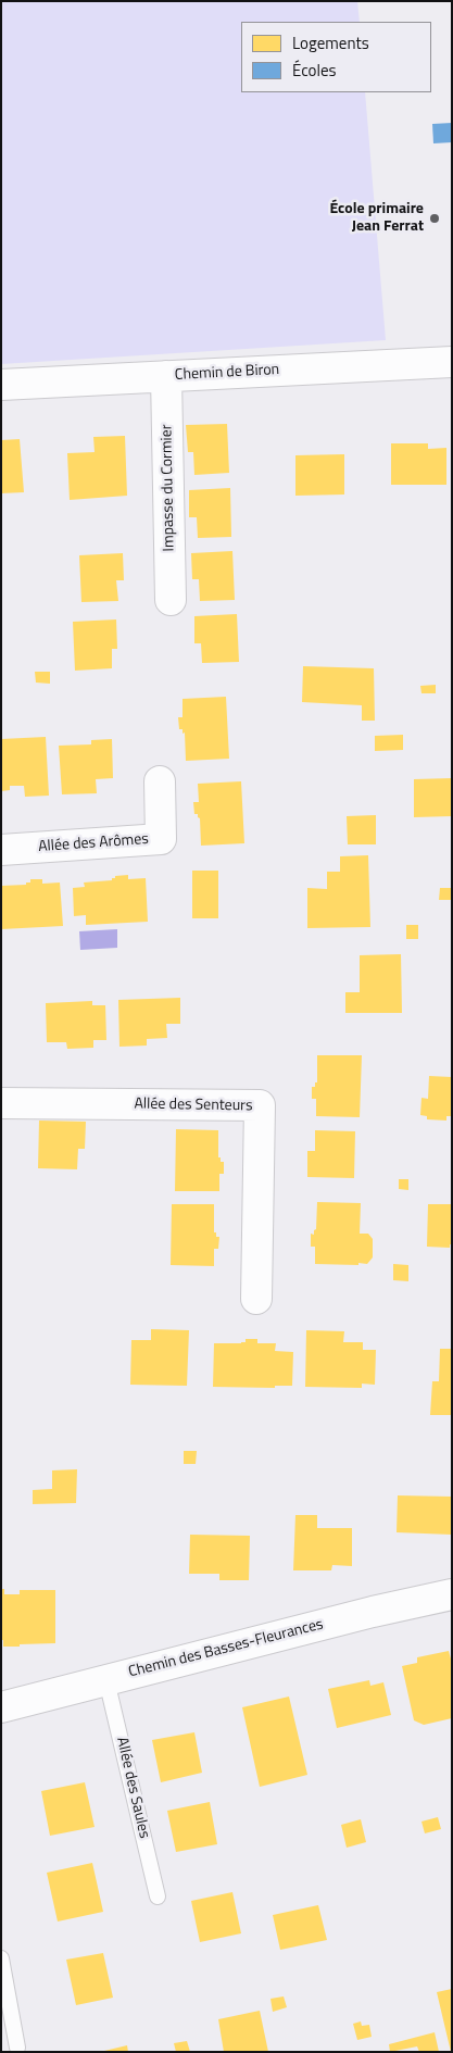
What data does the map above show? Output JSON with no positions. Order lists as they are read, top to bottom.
{
  "streets": {
    "street": [
      "Chemin de Biron",
      "Impasse du Cormier",
      "Allée des Arômes",
      "Allée des Senteurs",
      "Chemin des Basses-Fleurances"
    ],
    "lane": ["Allée des Saules"]
  },
  "crossings": [
    ["Chemin de Biron", "Impasse du Cormier"],
    ["Chemin des Basses-Fleurances", "Allée des Saules"]
  ],
  "places": ["École primaire Jean Ferrat"],
  "legend": ["Logements", "Écoles"]
}
